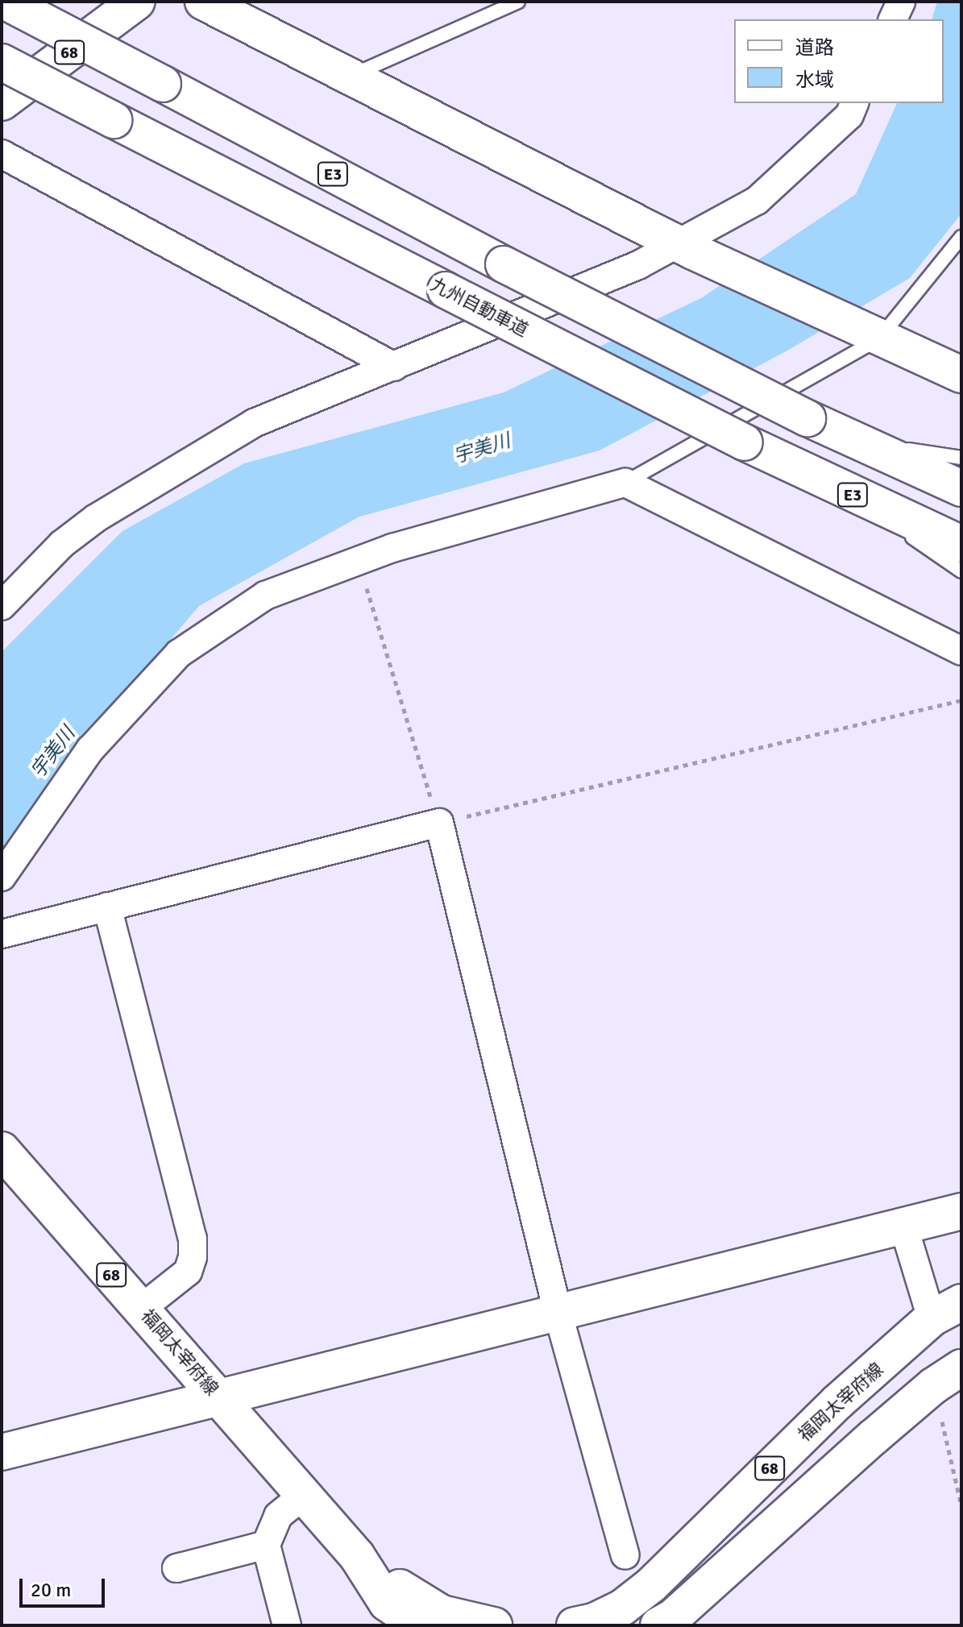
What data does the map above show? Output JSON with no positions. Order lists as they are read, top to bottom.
{
  "streets": {
    "main road": [
      "68",
      "E3",
      "九州自動車道",
      "福岡太宰府線"
    ]
  },
  "water": ["宇美川"],
  "legend": ["道路", "水域"],
  "scale_bar": "20 m"
}
